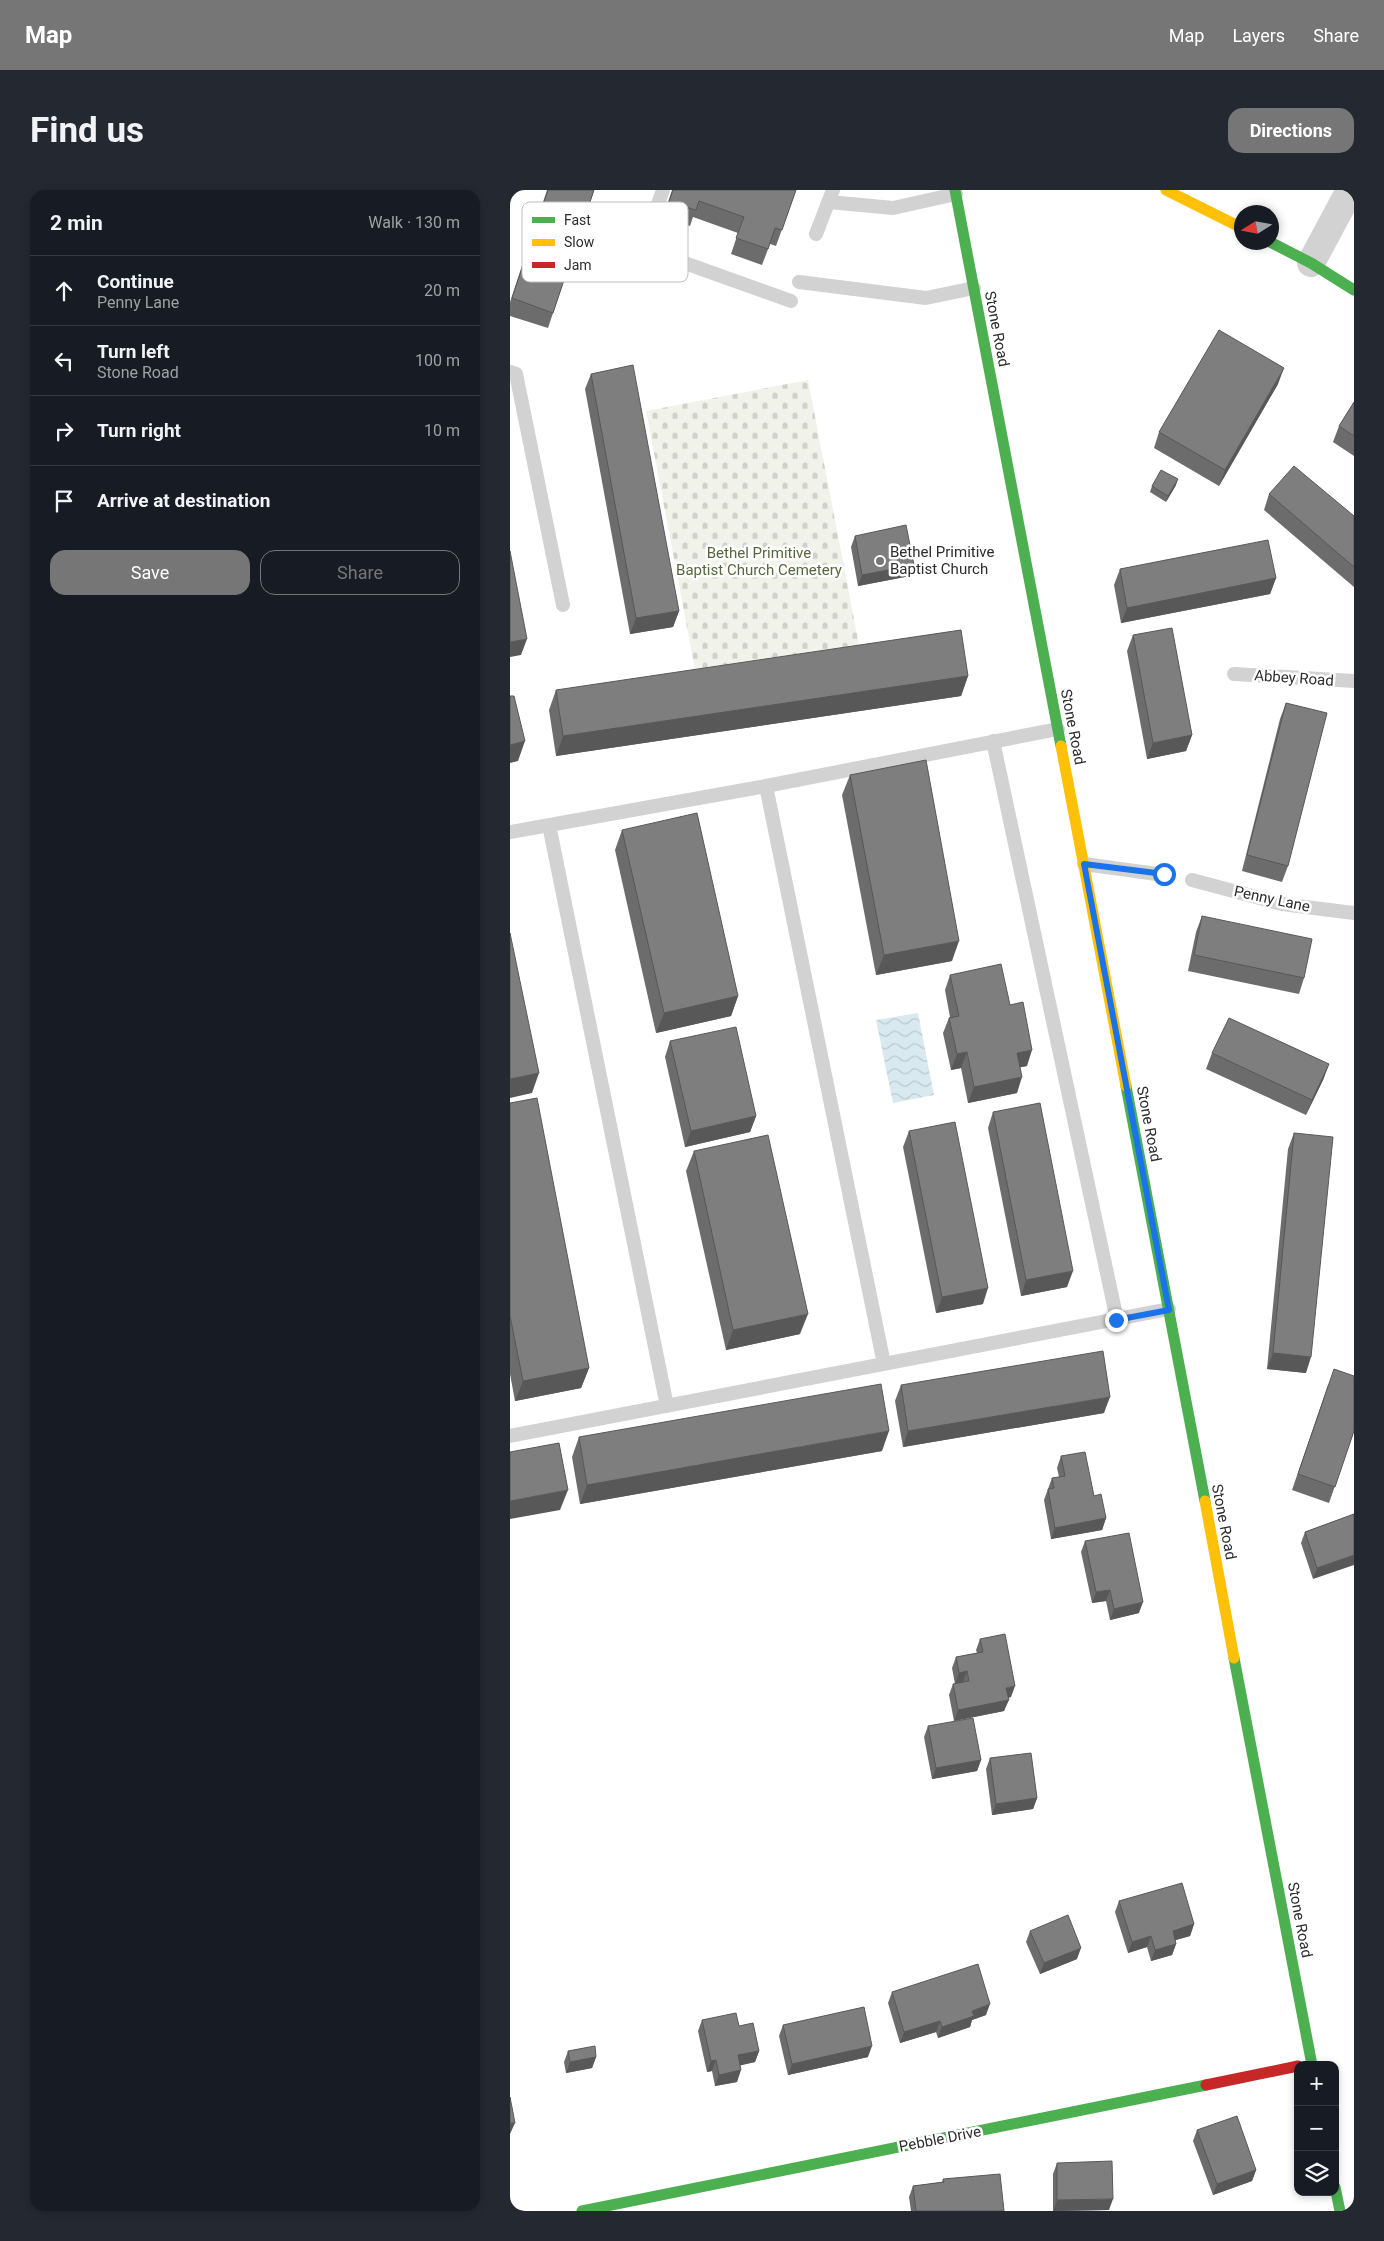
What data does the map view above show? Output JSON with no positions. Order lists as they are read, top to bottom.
{
  "streets": {
    "street": ["Stone Road", "Pebble Drive"],
    "lane": ["Abbey Road", "Penny Lane"]
  },
  "parks": ["Bethel Primitive Baptist Church Cemetery"],
  "places": ["Bethel Primitive Baptist Church"],
  "legend": ["Fast", "Slow", "Jam"],
  "north": "left",
  "page": {
    "header": "Map",
    "nav": ["Map", "Layers", "Share"],
    "buttons": [
      "Directions",
      ["Save", "Share"]
    ],
    "title": "Find us",
    "heading": ["2 min", "Walk · 130 m"],
    "list": [
      ["Continue", "Penny Lane", "20 m"],
      ["Turn left", "Stone Road", "100 m"],
      ["Turn right", "10 m"],
      "Arrive at destination"
    ],
    "map_buttons": ["+", "−"]
  }
}
